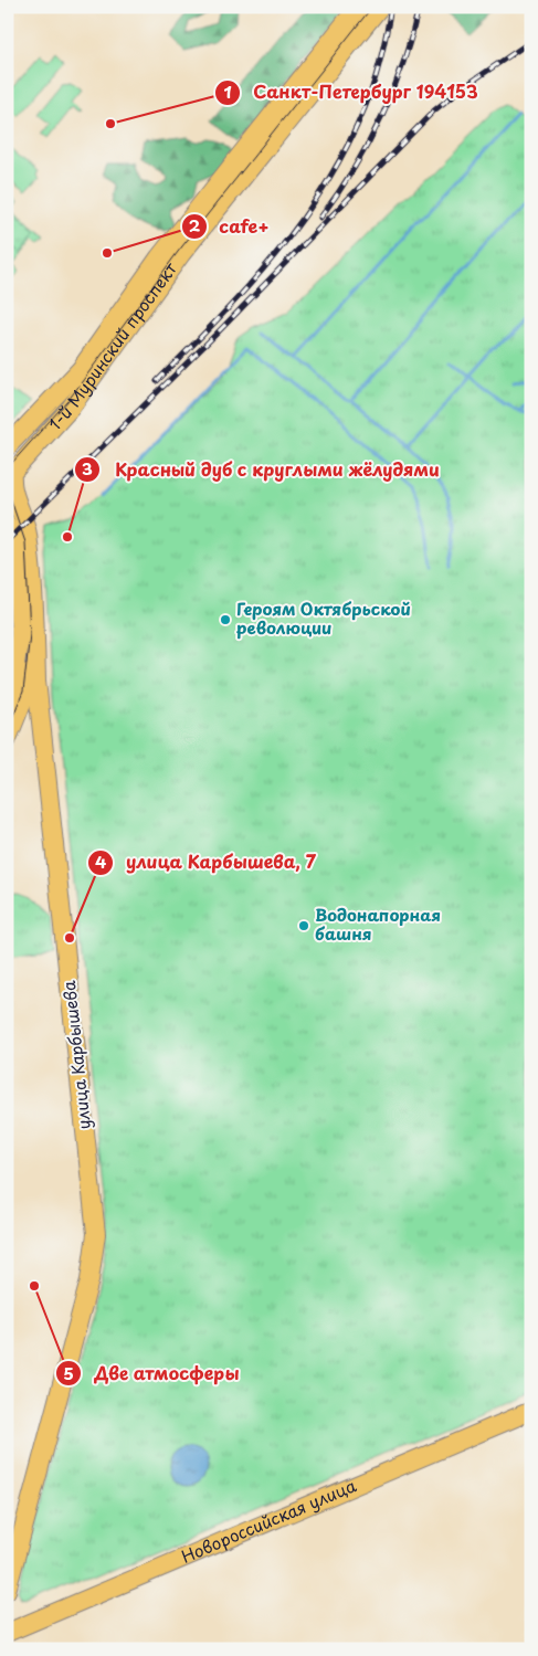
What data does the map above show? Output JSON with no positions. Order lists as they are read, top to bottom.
{
  "streets": {
    "main road": ["1-й Муринский проспект", "улица Карбышева", "Новороссийская улица"]
  },
  "crossings": [
    ["1-й Муринский проспект", "улица Карбышева"]
  ],
  "places": [
    "Санкт-Петербург 194153",
    "cafe+",
    "Красный дуб с круглыми жёлудями",
    "Героям Октябрьской революции",
    "Водонапорная башня",
    "улица Карбышева, 7",
    "Две атмосферы"
  ]
}
